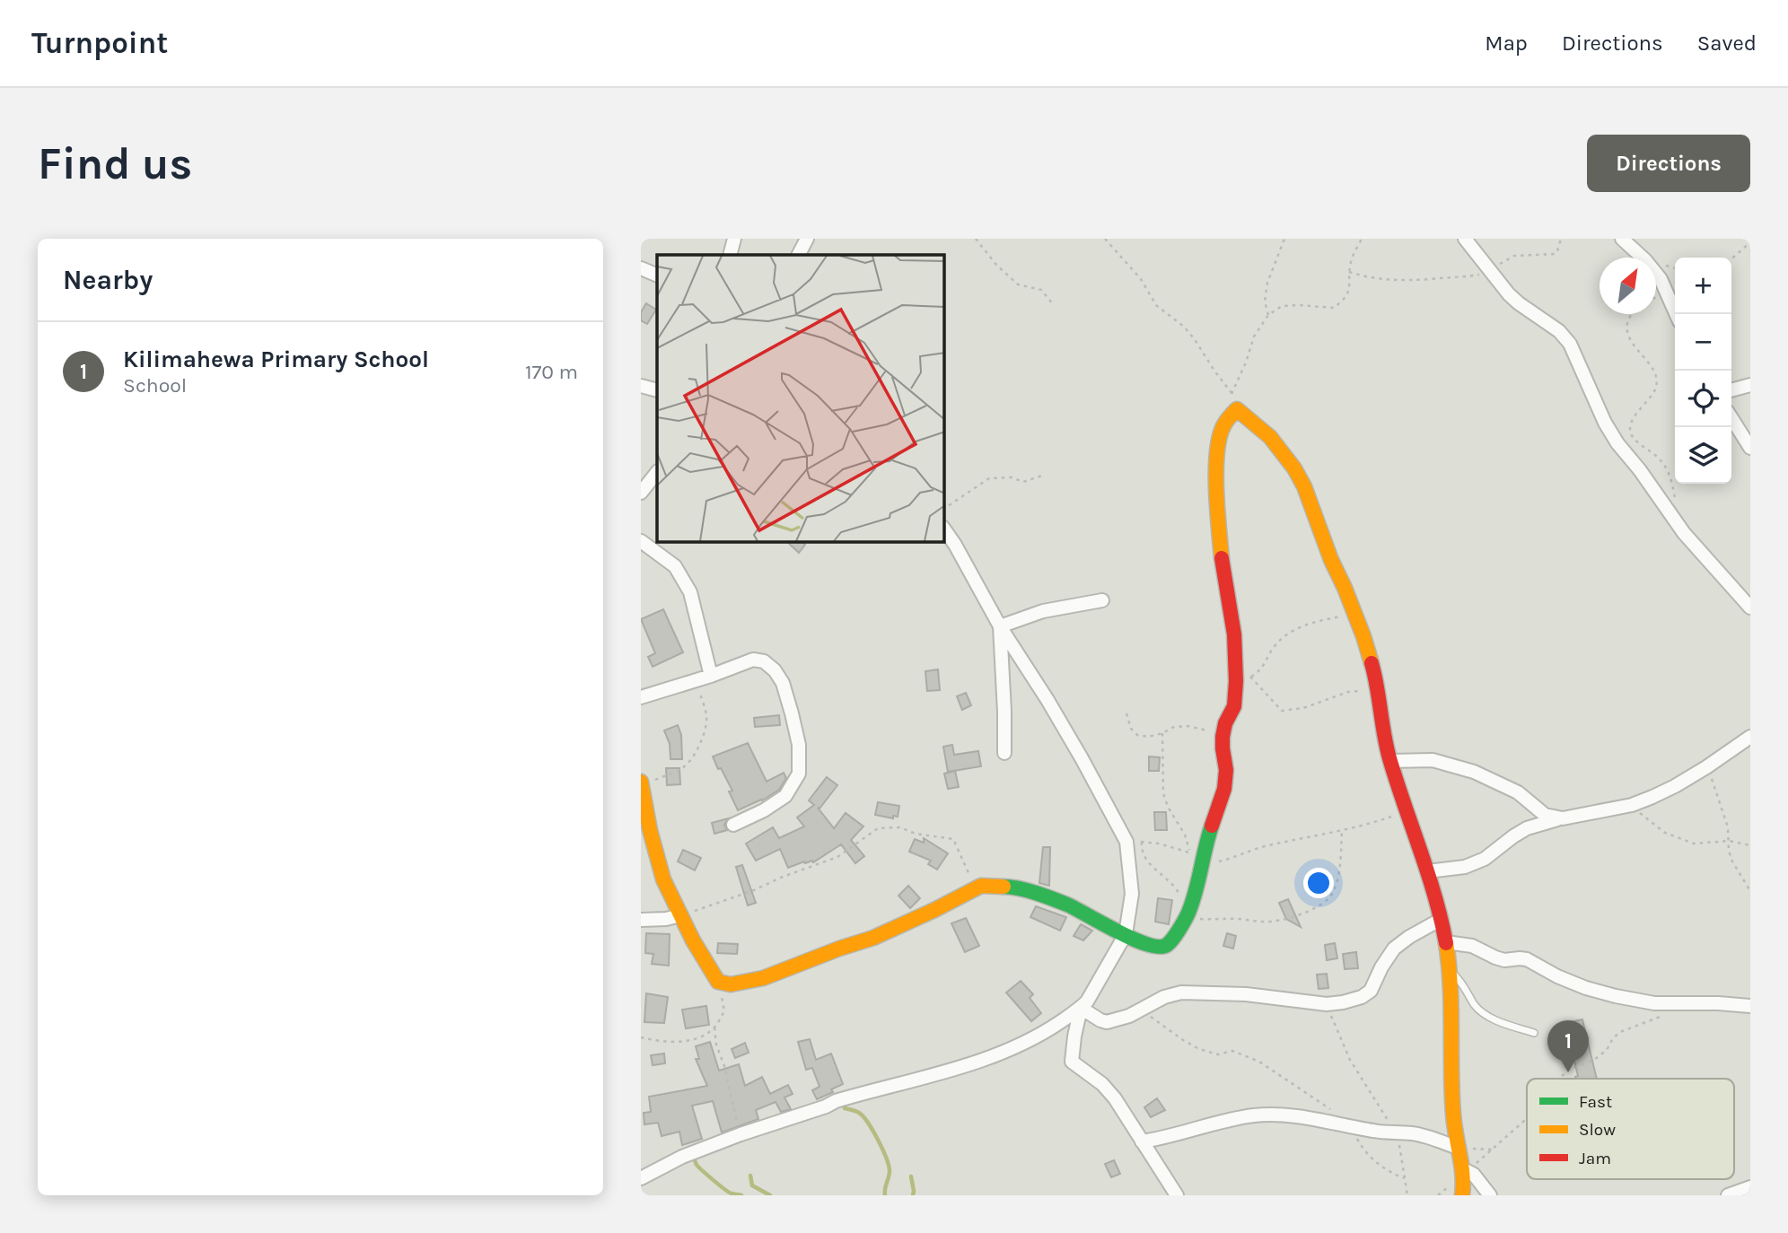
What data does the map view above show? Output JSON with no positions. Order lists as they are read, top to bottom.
{
  "legend": ["Fast", "Slow", "Jam"],
  "north": "top right",
  "page": {
    "header": "Turnpoint",
    "nav": ["Map", "Directions", "Saved"],
    "buttons": "Directions",
    "title": "Find us",
    "heading": "Nearby",
    "map_buttons": ["+", "−"],
    "list": [
      {
        "mark": "1",
        "name": "Kilimahewa Primary School",
        "note": "School",
        "value": "170 m"
      }
    ],
    "pins": "1"
  }
}
